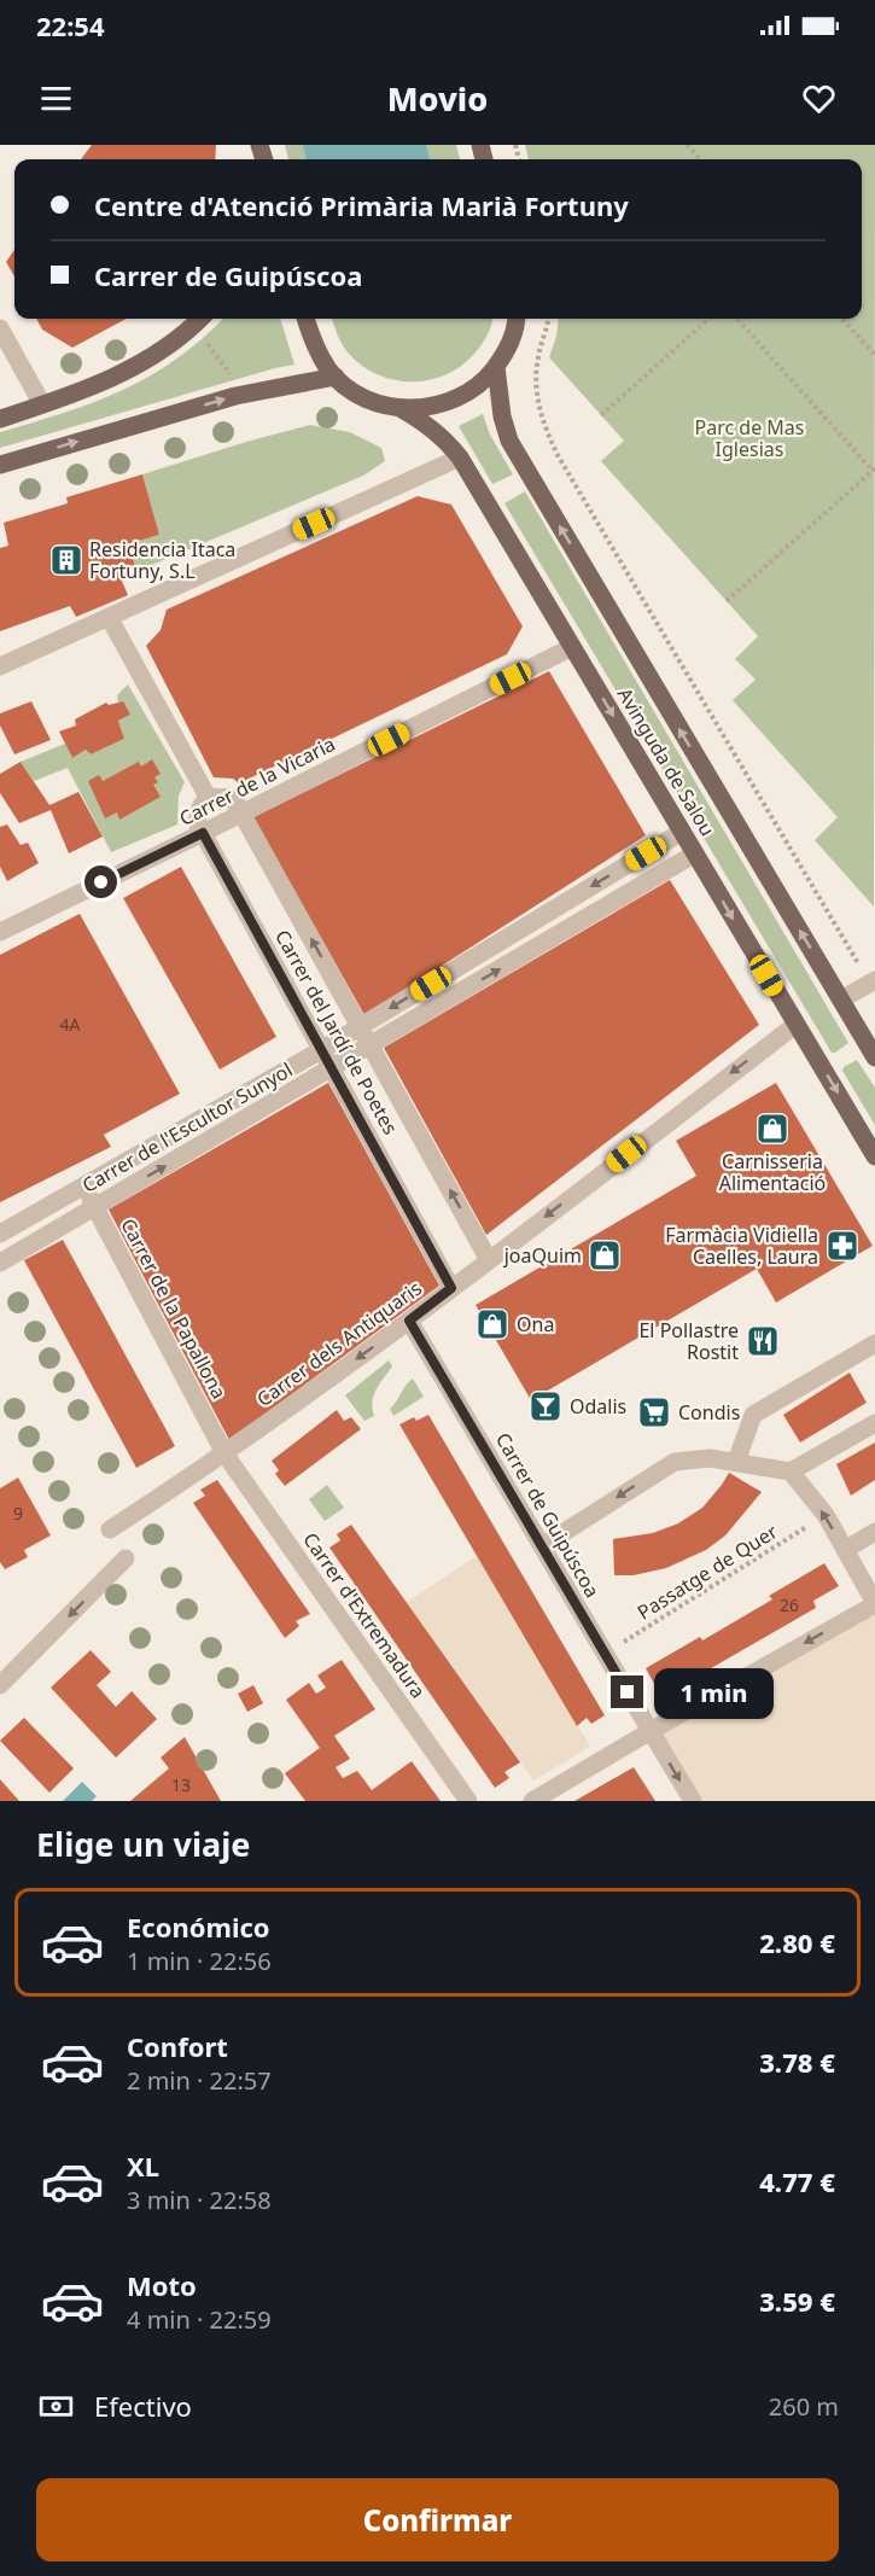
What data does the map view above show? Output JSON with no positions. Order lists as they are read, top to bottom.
{
  "streets": {
    "main road": ["Avinguda de Salou"],
    "street": [
      "Carrer de la Vicaria",
      "Carrer del Jardí de Poetes",
      "Carrer de l'Escultor Sunyol",
      "Carrer de la Papallona",
      "Carrer dels Antiquaris",
      "Carrer de Guipúscoa",
      "Carrer d'Extremadura"
    ],
    "path": ["Passatge de Quer"]
  },
  "crossings": [
    ["Avinguda de Salou", "Carrer de la Vicaria"],
    ["Avinguda de Salou", "Carrer de l'Escultor Sunyol"],
    ["Avinguda de Salou", "Carrer dels Antiquaris"],
    ["Carrer de la Vicaria", "Carrer del Jardí de Poetes"],
    ["Carrer del Jardí de Poetes", "Carrer de l'Escultor Sunyol"],
    ["Carrer del Jardí de Poetes", "Carrer dels Antiquaris"],
    ["Carrer de l'Escultor Sunyol", "Carrer de la Papallona"],
    ["Carrer de la Papallona", "Carrer dels Antiquaris"],
    ["Carrer de la Papallona", "Carrer d'Extremadura"],
    ["Carrer dels Antiquaris", "Carrer de Guipúscoa"],
    ["Carrer dels Antiquaris", "Carrer d'Extremadura"],
    ["Carrer de Guipúscoa", "Passatge de Quer"]
  ],
  "one_way": ["Carrer dels Antiquaris"],
  "parks": ["Parc de Mas Iglesias"],
  "places": {
    "building": ["Residencia Itaca Fortuny, S.L"],
    "shop": ["Carnisseria Alimentació", "joaQuim", "Ona"],
    "pharmacy": ["Farmàcia Vidiella Caelles, Laura"],
    "restaurant": ["El Pollastre Rostit"],
    "bar": ["Odalis"],
    "supermarket": ["Condis"]
  },
  "house_numbers": [
    "4A",
    "9",
    "26",
    "13"
  ],
  "page": {
    "status": "22:54",
    "header": "Movio",
    "banner": ["Centre d'Atenció Primària Marià Fortuny", "Carrer de Guipúscoa"],
    "bubble": "1 min",
    "heading": "Elige un viaje",
    "list": [
      {
        "name": "Económico",
        "note": "1 min · 22:56",
        "value": "2.80 €"
      },
      {
        "name": "Confort",
        "note": "2 min · 22:57",
        "value": "3.78 €"
      },
      {
        "name": "XL",
        "note": "3 min · 22:58",
        "value": "4.77 €"
      },
      {
        "name": "Moto",
        "note": "4 min · 22:59",
        "value": "3.59 €"
      }
    ],
    "pay": ["Efectivo", "260 m"],
    "buttons": "Confirmar"
  }
}
